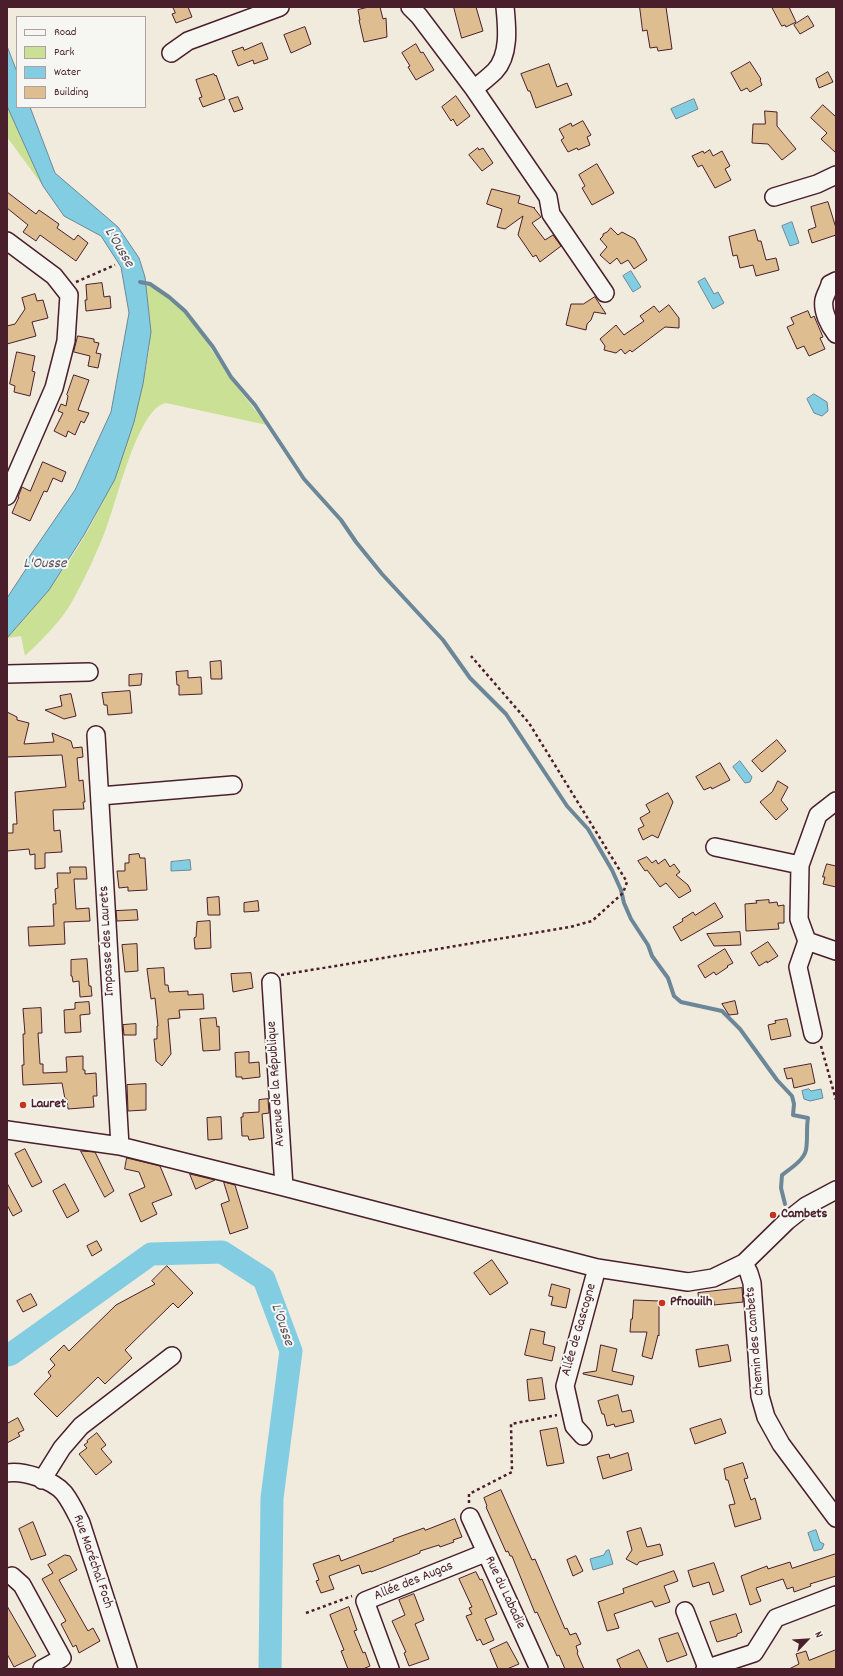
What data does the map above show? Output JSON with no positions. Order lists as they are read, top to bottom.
{
  "streets": {
    "street": [
      "Impasse des Laurets",
      "Avenue de la République",
      "Allée de Gascogne",
      "Chemin des Cambets",
      "Rue Maréchal Foch",
      "Allée des Augas",
      "Rue du Labadie"
    ]
  },
  "crossings": [
    ["Allée des Augas", "Rue du Labadie"]
  ],
  "water": ["L'Ousse"],
  "places": ["Lauret", "Cambets", "Pfnouilh"],
  "legend": [
    "Road",
    "Park",
    "Water",
    "Building"
  ],
  "north": "top right"
}
